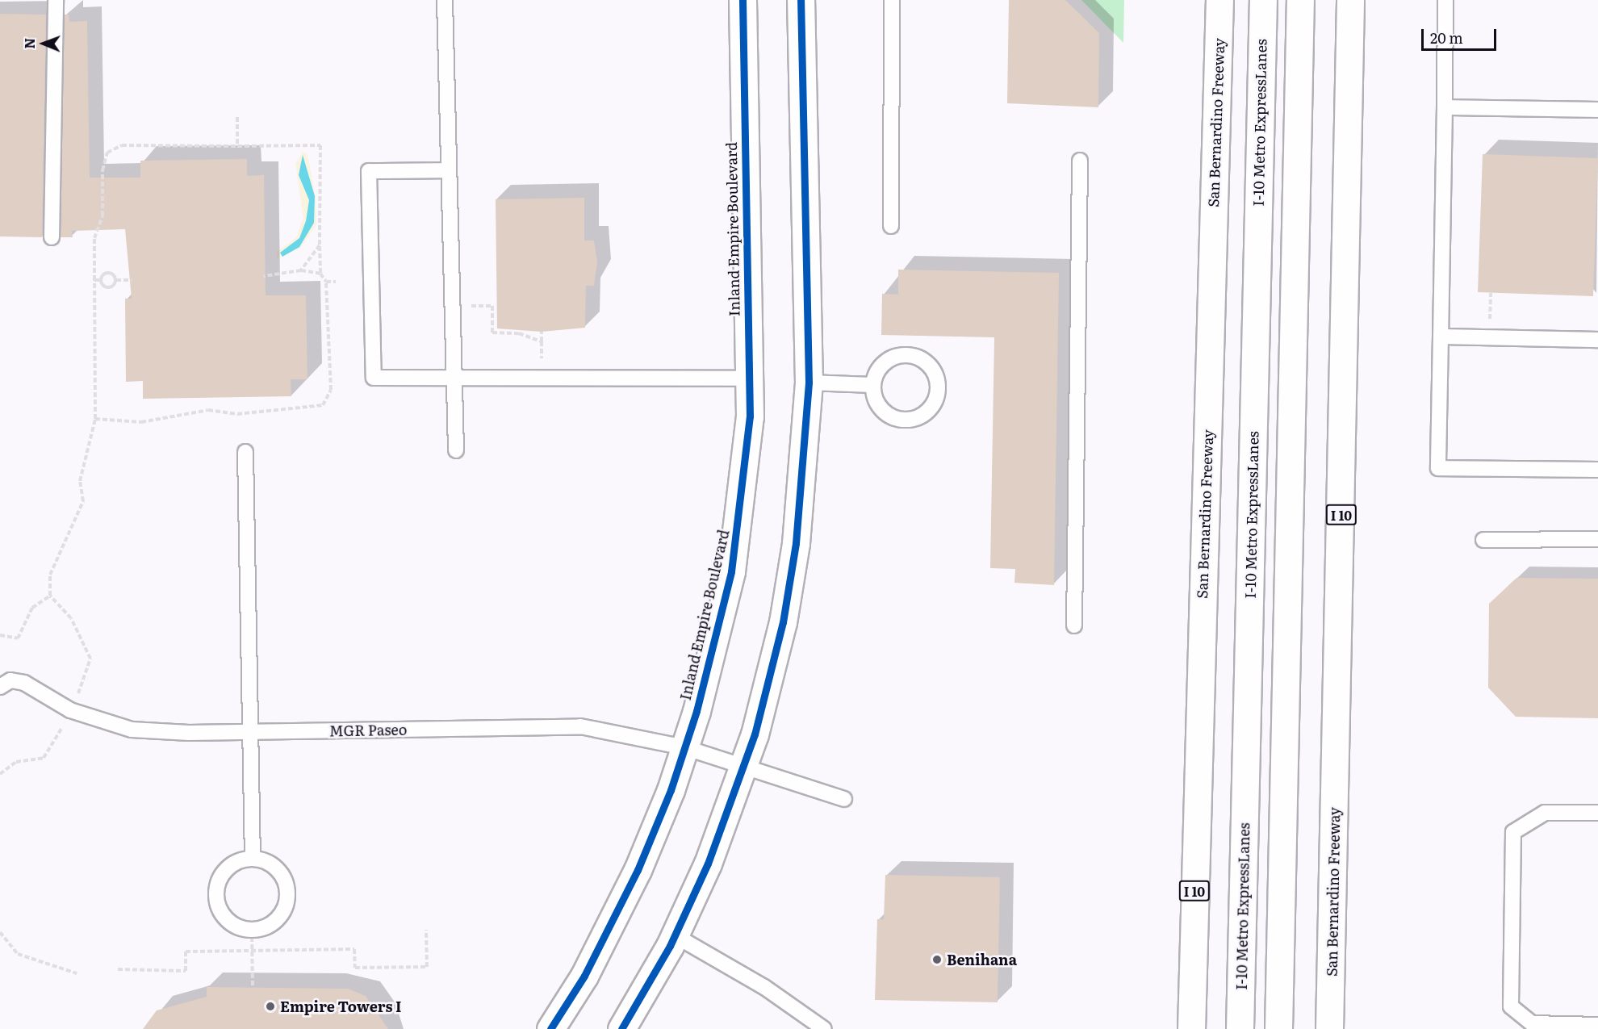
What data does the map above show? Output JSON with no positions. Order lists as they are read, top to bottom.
{
  "streets": {
    "main road": [
      "San Bernardino Freeway",
      "I-10 Metro ExpressLanes",
      "Inland Empire Boulevard",
      "I 10"
    ],
    "lane": ["MGR Paseo"]
  },
  "crossings": [
    ["Inland Empire Boulevard", "MGR Paseo"]
  ],
  "places": ["Benihana", "Empire Towers I"],
  "scale_bar": "20 m",
  "north": "left"
}
